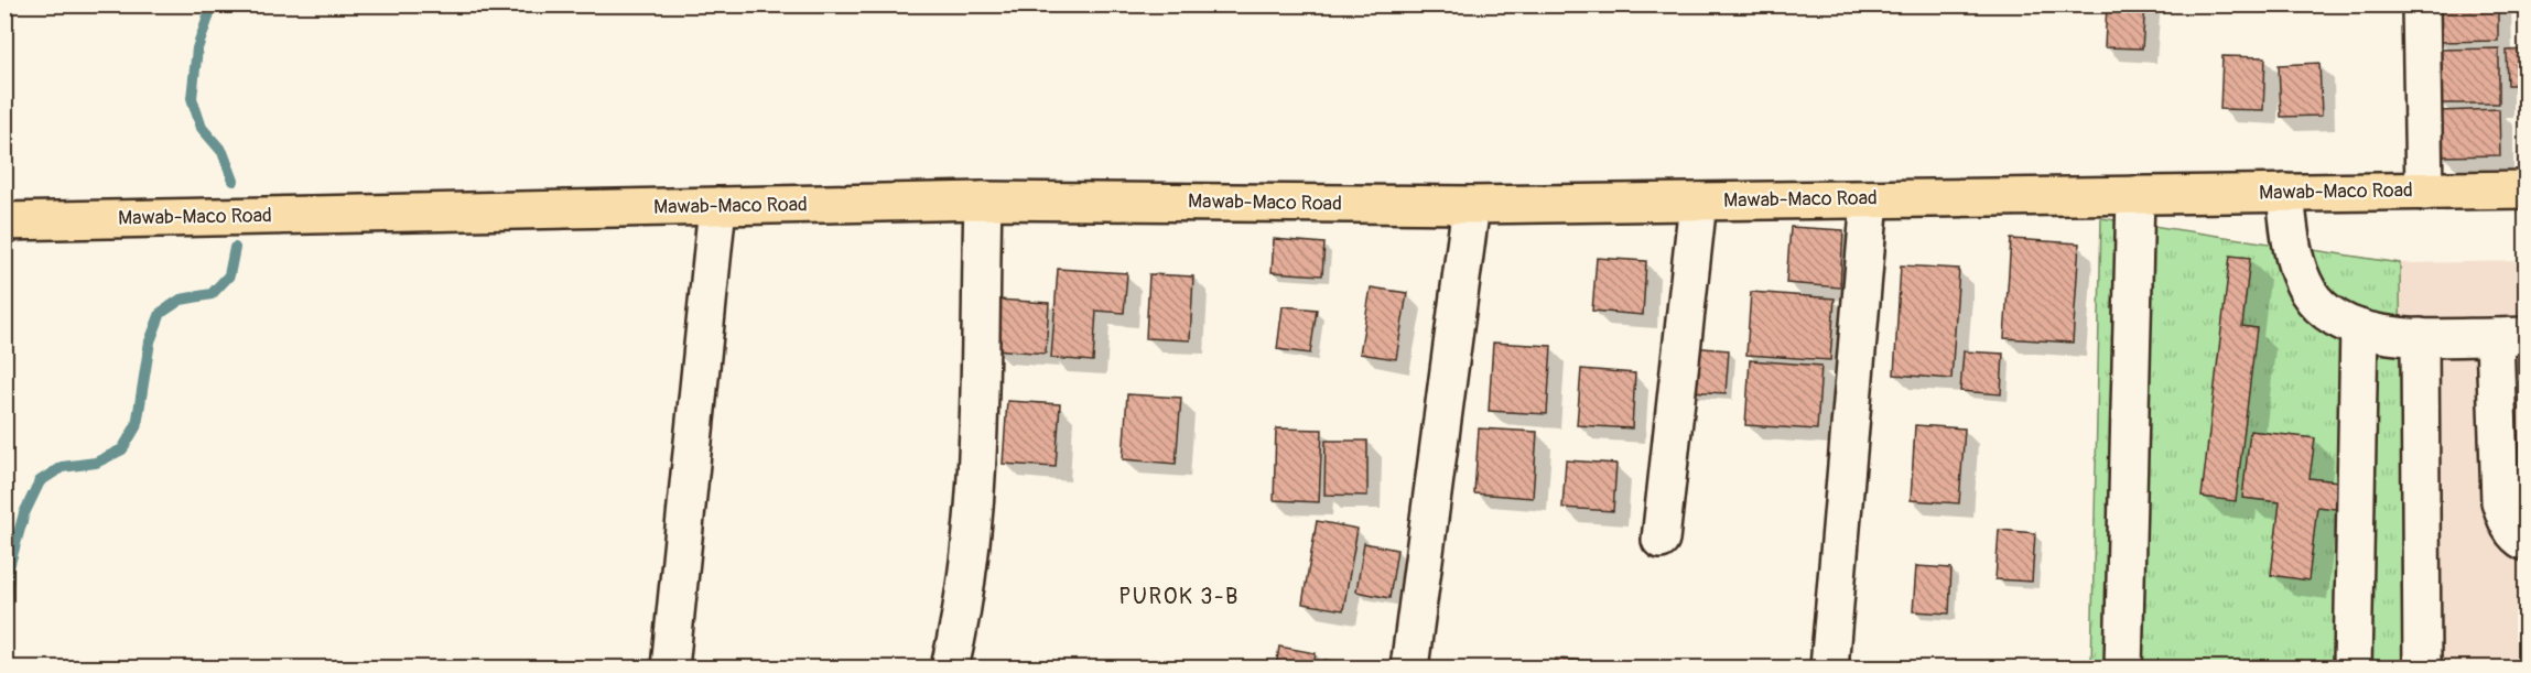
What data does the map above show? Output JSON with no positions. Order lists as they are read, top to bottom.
{
  "streets": {
    "main road": ["Mawab-Maco Road"]
  },
  "districts": ["PUROK 3-B"]
}
